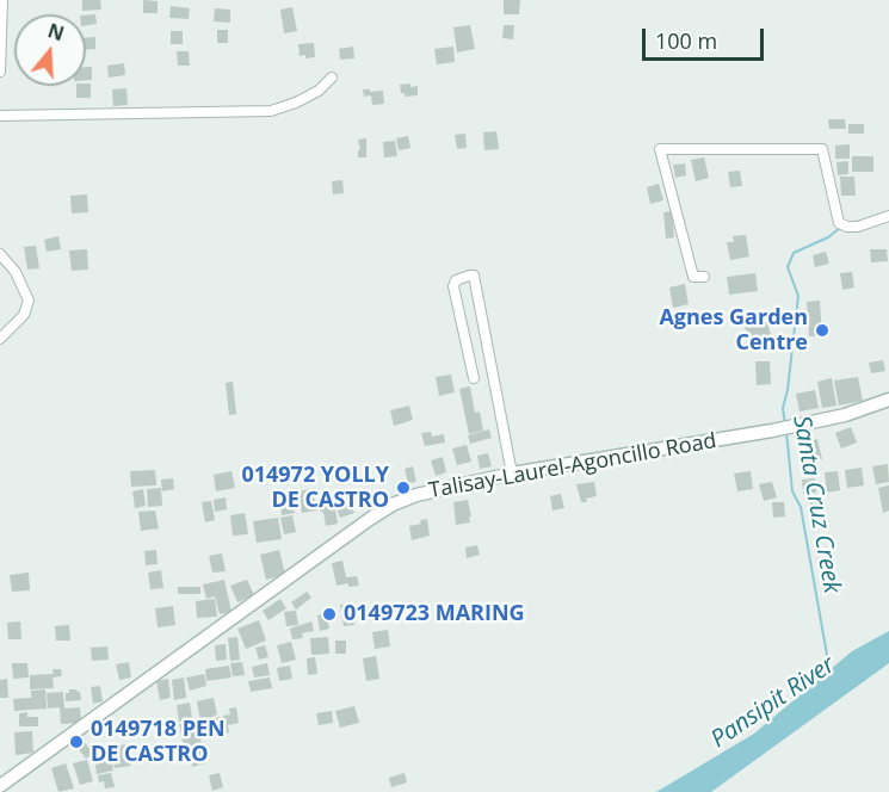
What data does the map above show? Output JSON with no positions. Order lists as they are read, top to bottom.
{
  "streets": {
    "main road": ["Talisay-Laurel-Agoncillo Road"]
  },
  "water": ["Santa Cruz Creek", "Pansipit River"],
  "places": [
    "Agnes Garden Centre",
    "014972 YOLLY DE CASTRO",
    "0149723 MARING",
    "0149718 PEN DE CASTRO"
  ],
  "scale_bar": "100 m",
  "north": "top"
}
